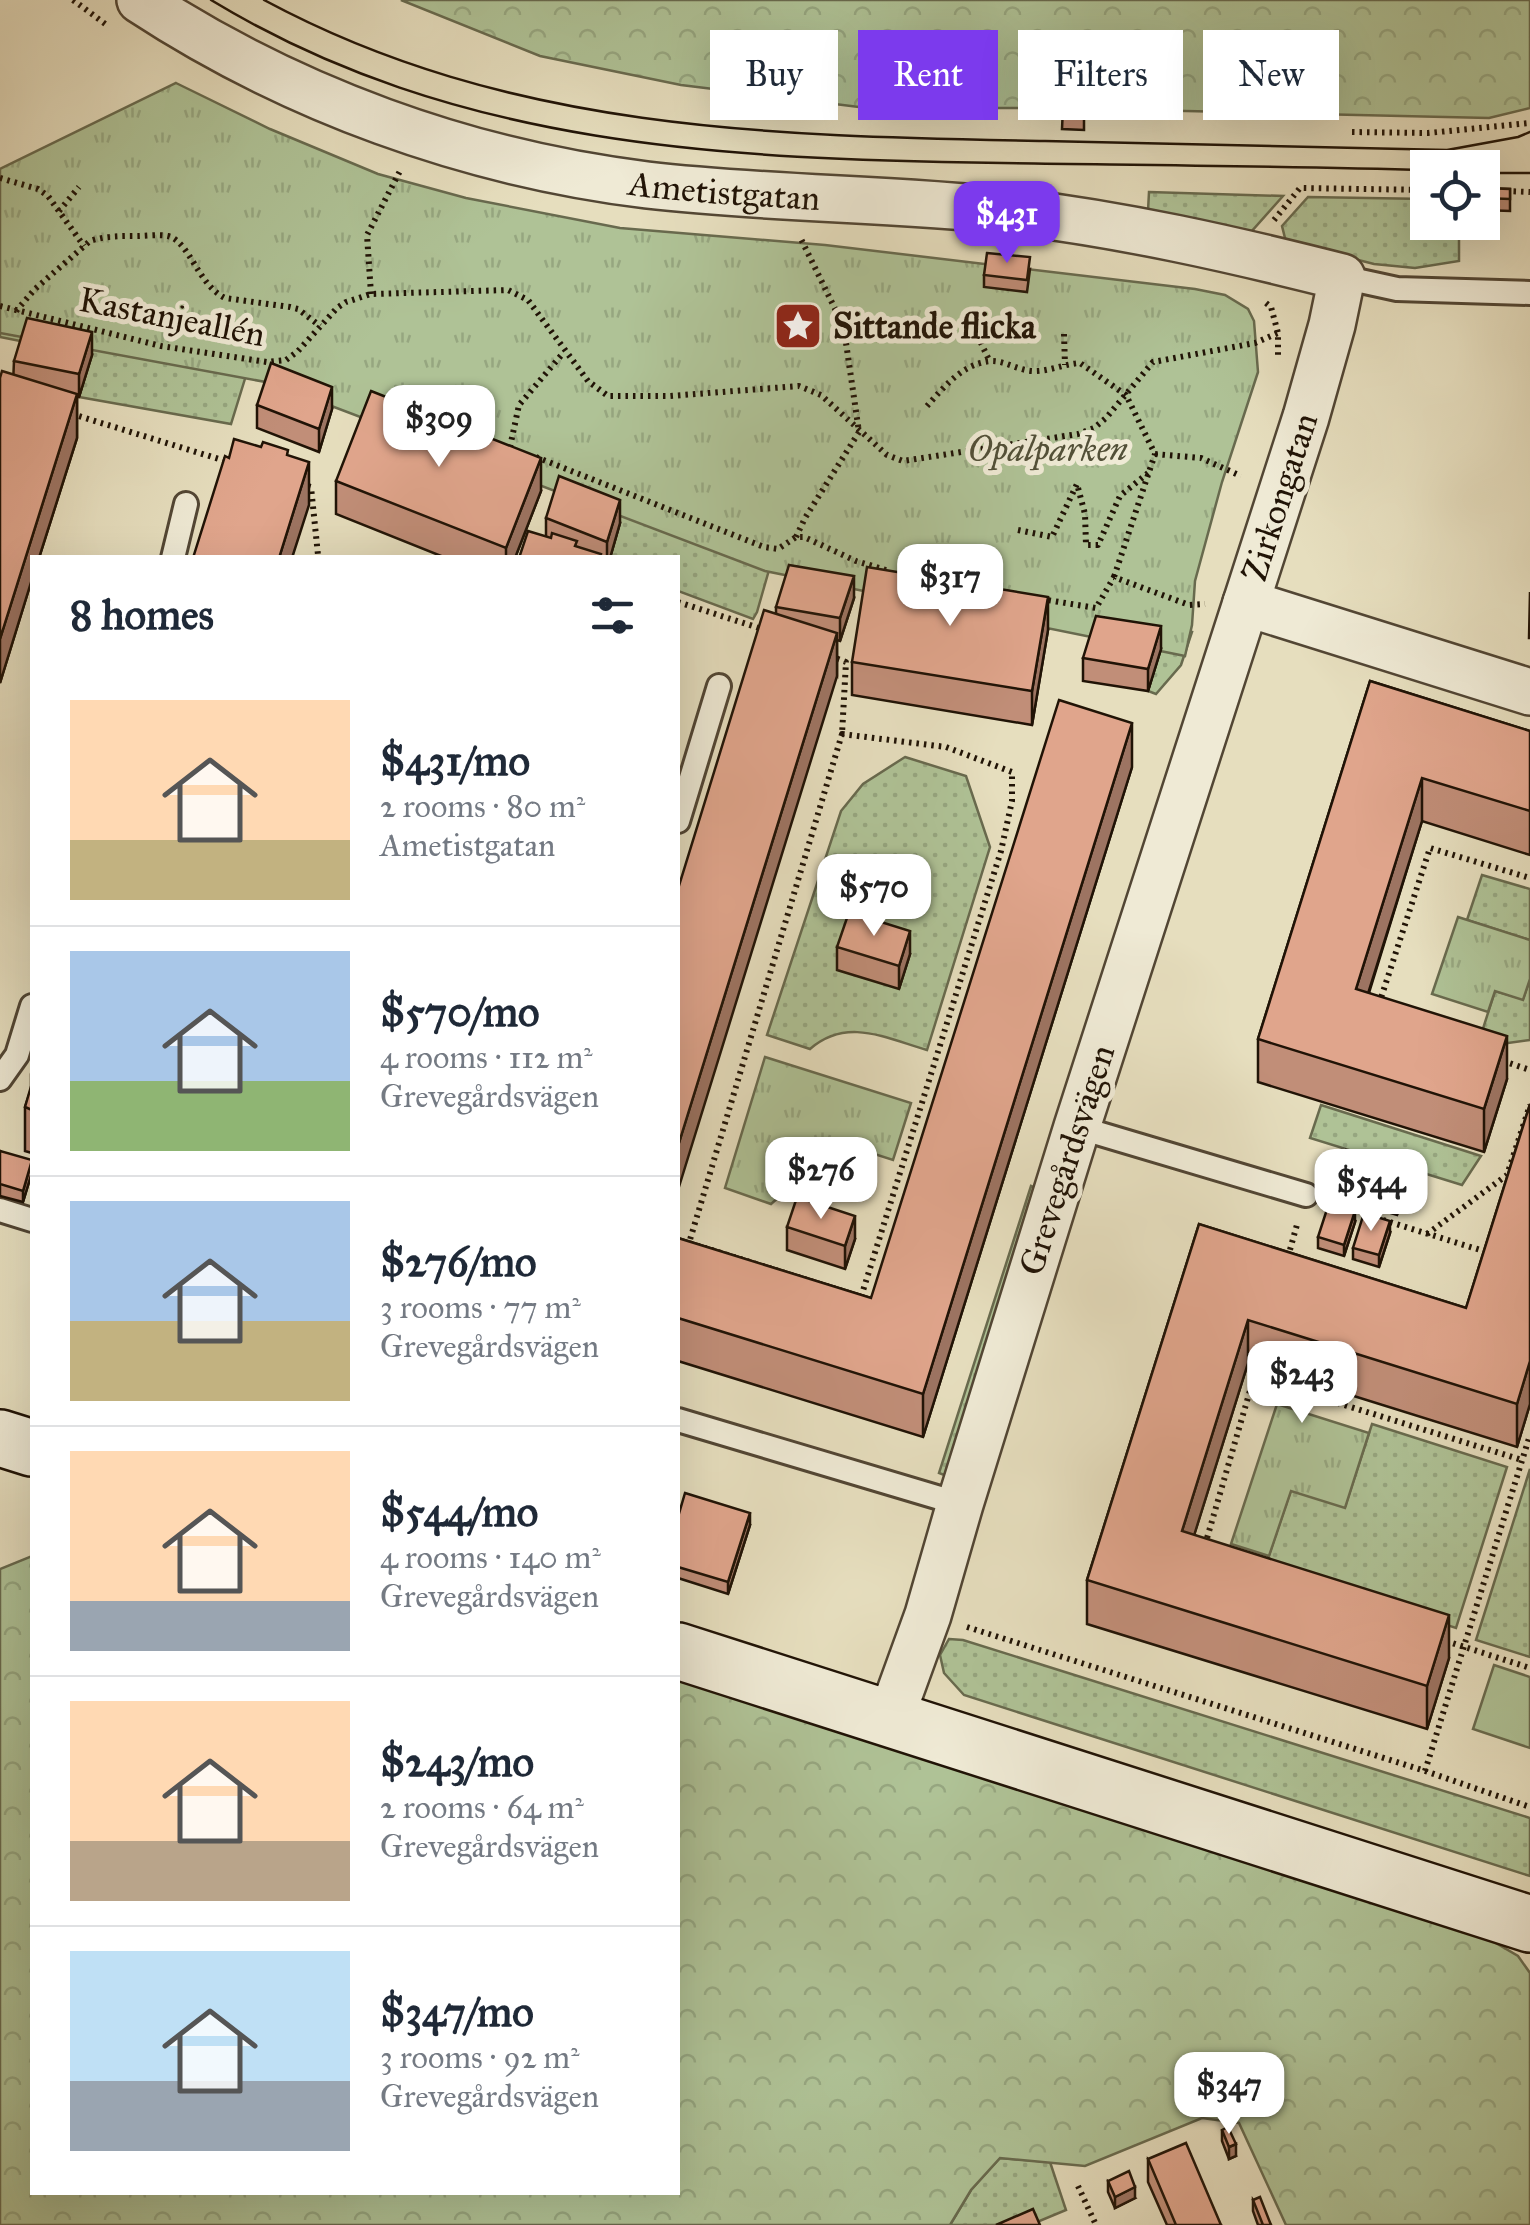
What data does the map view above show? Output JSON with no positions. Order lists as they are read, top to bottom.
{
  "streets": {
    "street": ["Ametistgatan", "Zirkongatan", "Grevegårdsvägen"],
    "path": ["Kastanjeallén"]
  },
  "crossings": [
    ["Ametistgatan", "Zirkongatan"],
    ["Zirkongatan", "Grevegårdsvägen"]
  ],
  "parks": ["Opalparken"],
  "places": {
    "place": ["Sittande flicka"]
  },
  "page": {
    "chip": [
      "Buy",
      "Rent",
      "Filters",
      "New"
    ],
    "price": [
      "$431",
      "$309",
      "$317",
      "$570",
      "$276",
      "$544",
      "$243",
      "$347"
    ],
    "heading": "8 homes",
    "list": [
      {
        "name": "$431/mo",
        "note": "2 rooms · 80 m² · Ametistgatan"
      },
      {
        "name": "$570/mo",
        "note": "4 rooms · 112 m² · Grevegårdsvägen"
      },
      {
        "name": "$276/mo",
        "note": "3 rooms · 77 m² · Grevegårdsvägen"
      },
      {
        "name": "$544/mo",
        "note": "4 rooms · 140 m² · Grevegårdsvägen"
      },
      {
        "name": "$243/mo",
        "note": "2 rooms · 64 m² · Grevegårdsvägen"
      },
      {
        "name": "$347/mo",
        "note": "3 rooms · 92 m² · Grevegårdsvägen"
      }
    ]
  }
}
